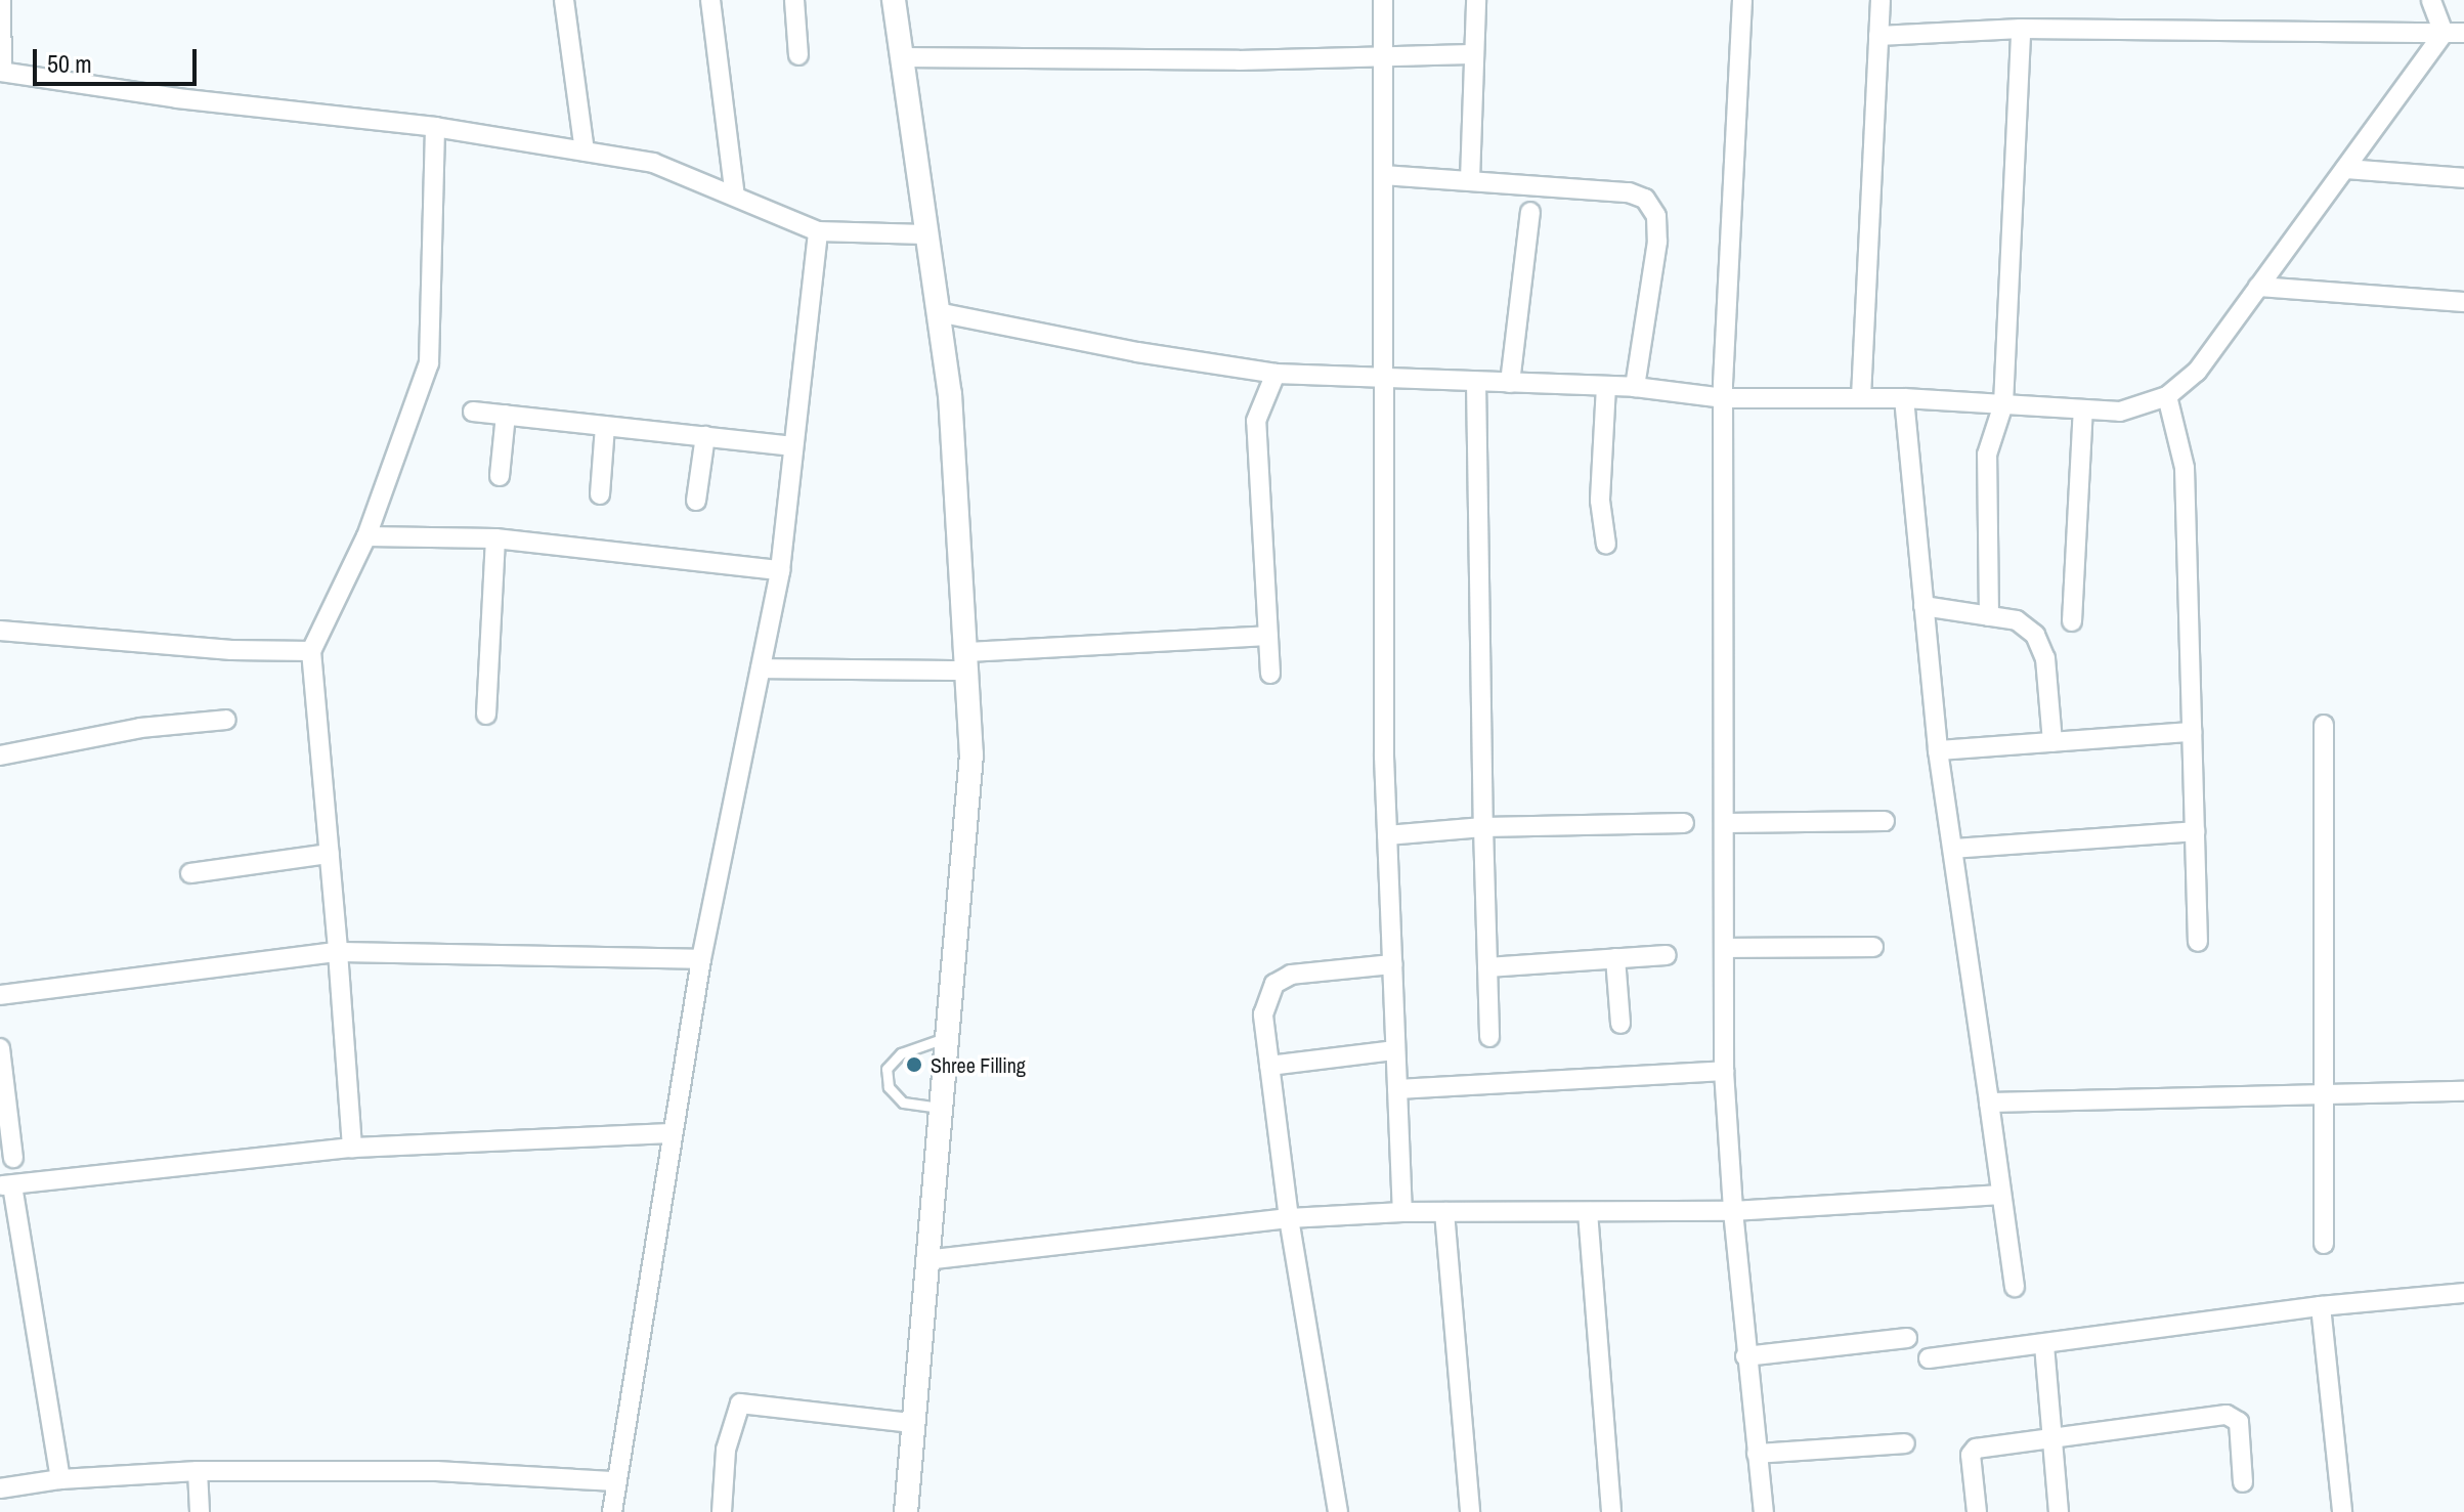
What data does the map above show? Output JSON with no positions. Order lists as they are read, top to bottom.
{
  "places": ["Shree Filling"],
  "scale_bar": "50 m"
}
